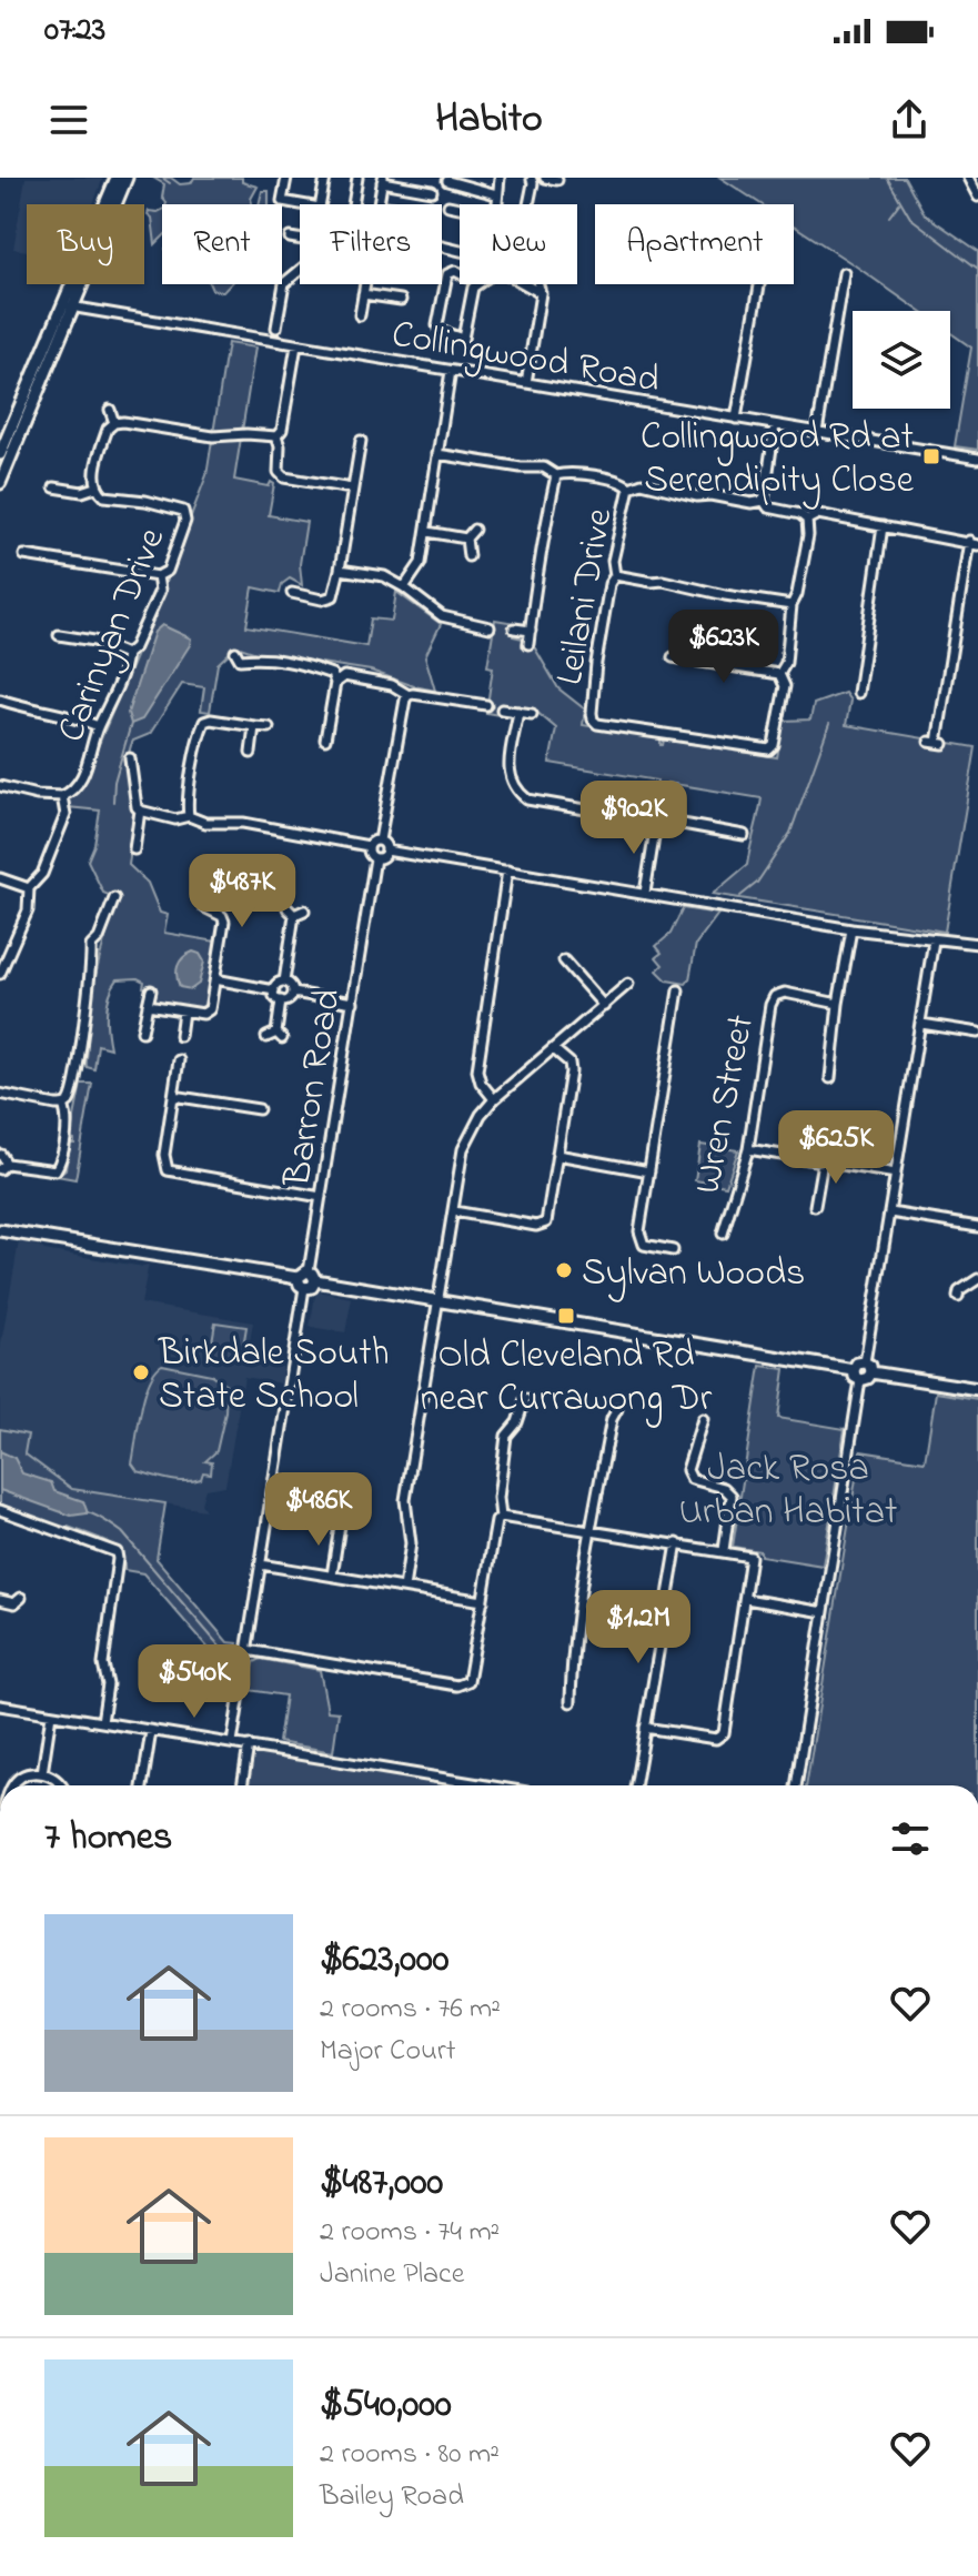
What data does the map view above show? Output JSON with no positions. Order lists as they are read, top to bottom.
{
  "streets": {
    "street": [
      "Collingwood Road",
      "Leilani Drive",
      "Carinyan Drive",
      "Barron Road",
      "Wren Street"
    ]
  },
  "parks": ["Jack Rosa Urban Habitat"],
  "places": {
    "transit": ["Collingwood Rd at Serendipity Close", "Old Cleveland Rd near Currawong Dr"],
    "other": ["Sylvan Woods", "Birkdale South State School"]
  },
  "page": {
    "status": "07:23",
    "header": "Habito",
    "chip": [
      "Buy",
      "Rent",
      "Filters",
      "New",
      "Apartment"
    ],
    "price": [
      "$623K",
      "$902K",
      "$487K",
      "$625K",
      "$486K",
      "$1.2M",
      "$540K"
    ],
    "heading": "7 homes",
    "list": [
      {
        "name": "$623,000",
        "note": "2 rooms · 76 m² · Major Court"
      },
      {
        "name": "$487,000",
        "note": "2 rooms · 74 m² · Janine Place"
      },
      {
        "name": "$540,000",
        "note": "2 rooms · 80 m² · Bailey Road"
      }
    ]
  }
}
